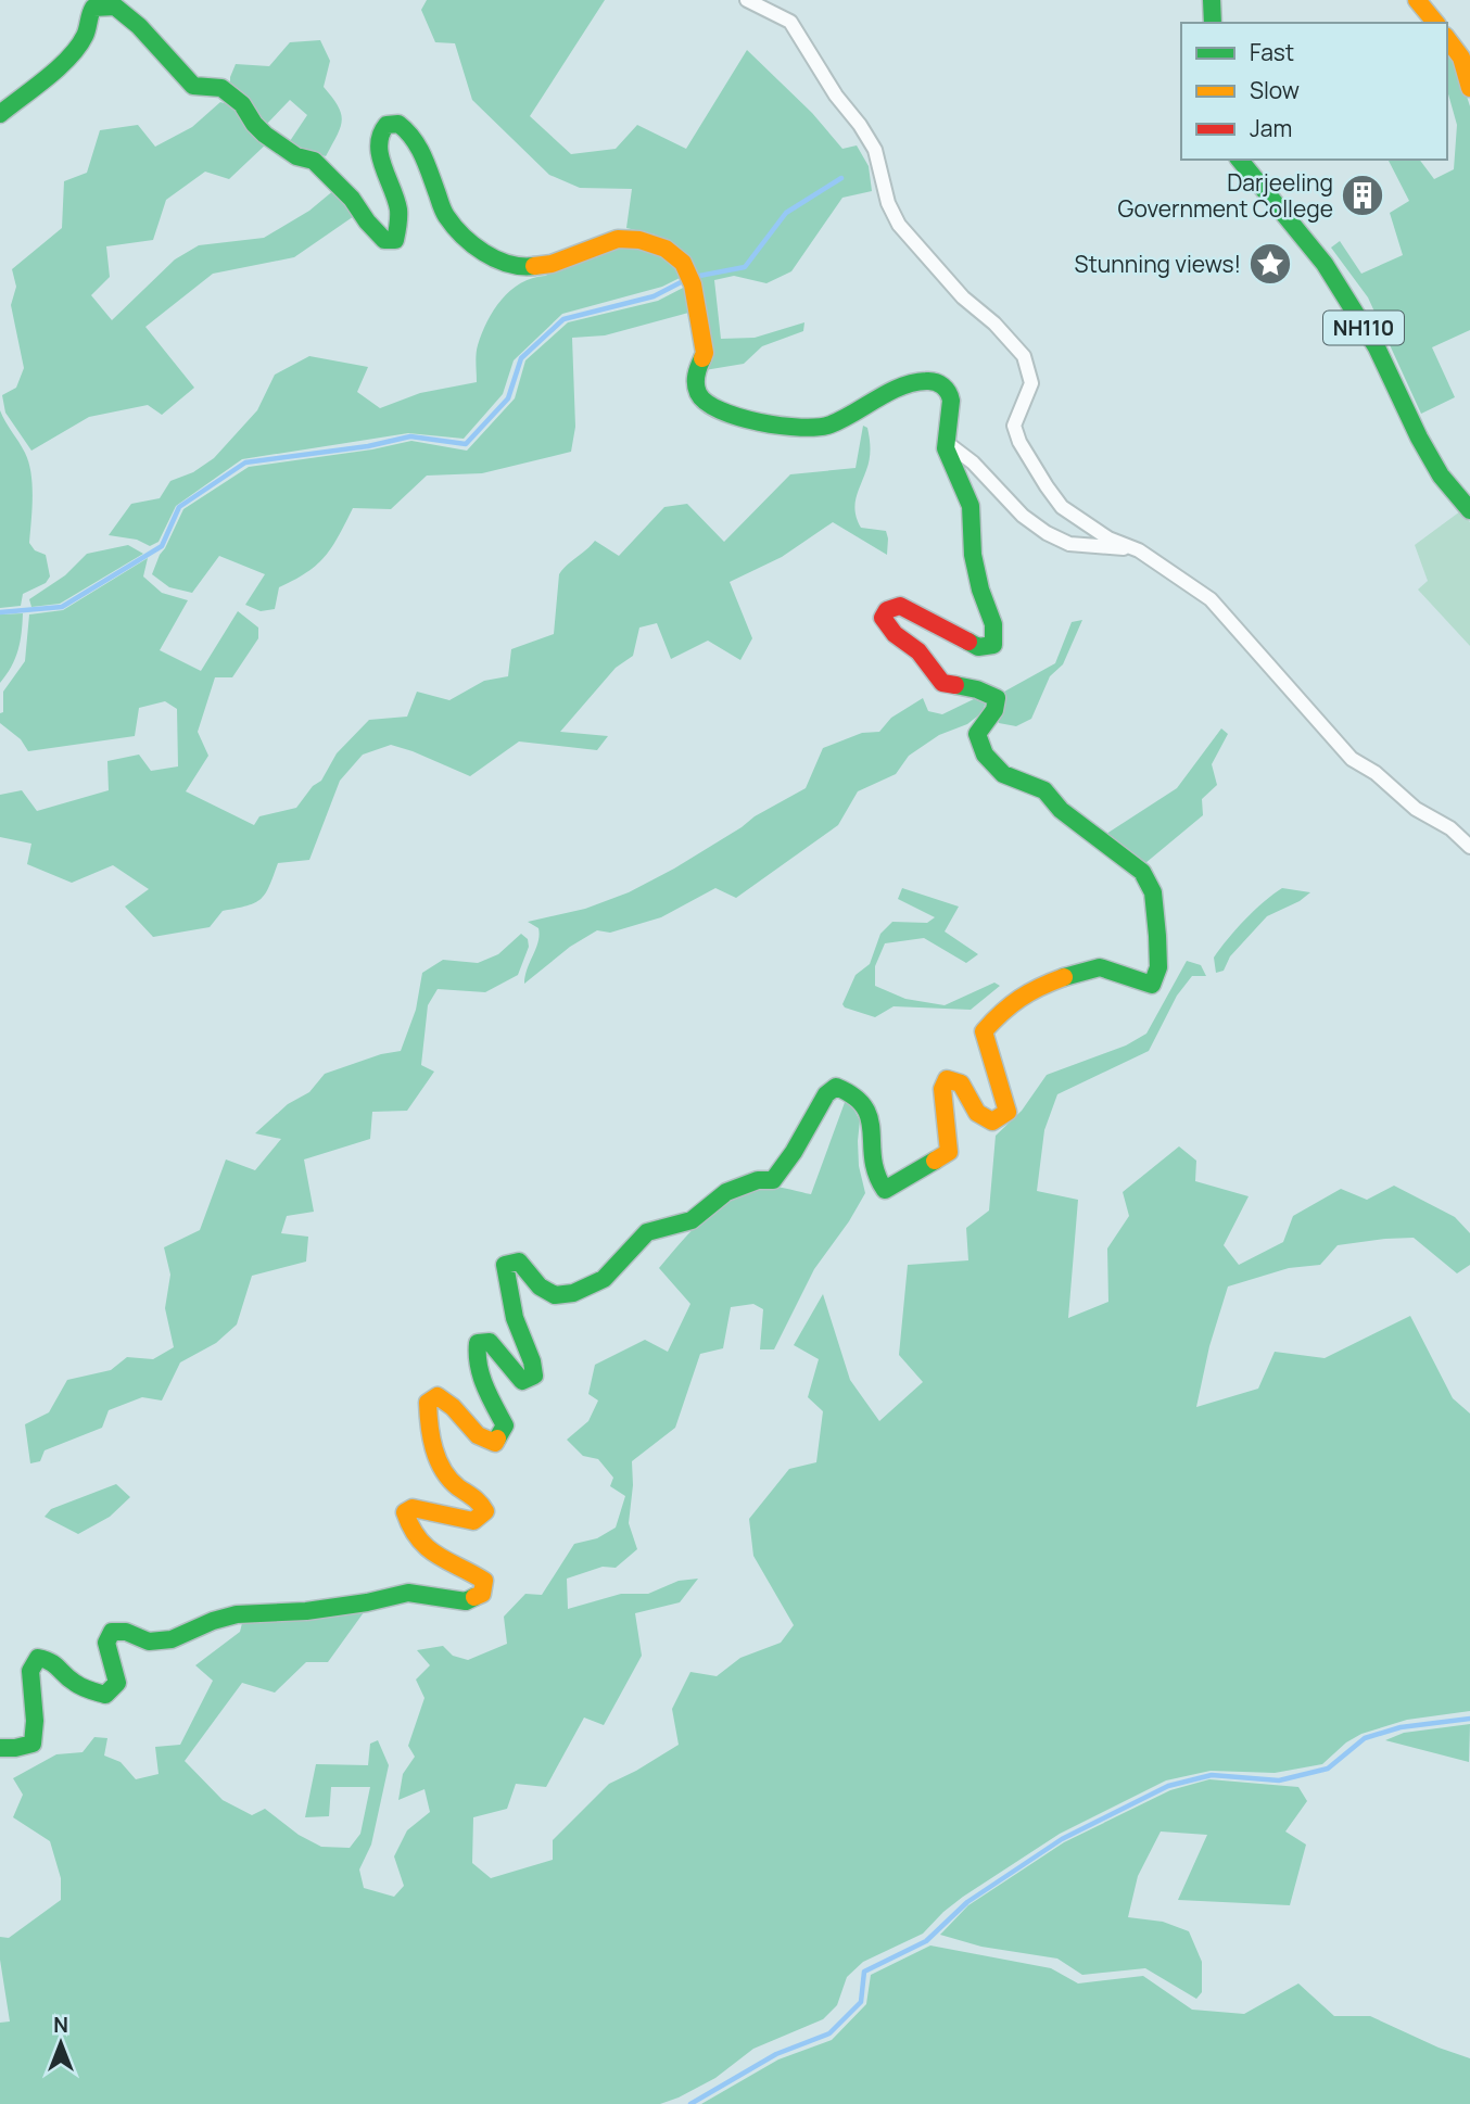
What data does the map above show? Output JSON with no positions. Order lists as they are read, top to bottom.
{
  "streets": {
    "main road": ["NH110"]
  },
  "places": {
    "building": ["Darjeeling Government College"],
    "place": ["Stunning views!"]
  },
  "legend": ["Fast", "Slow", "Jam"],
  "north": "top"
}
